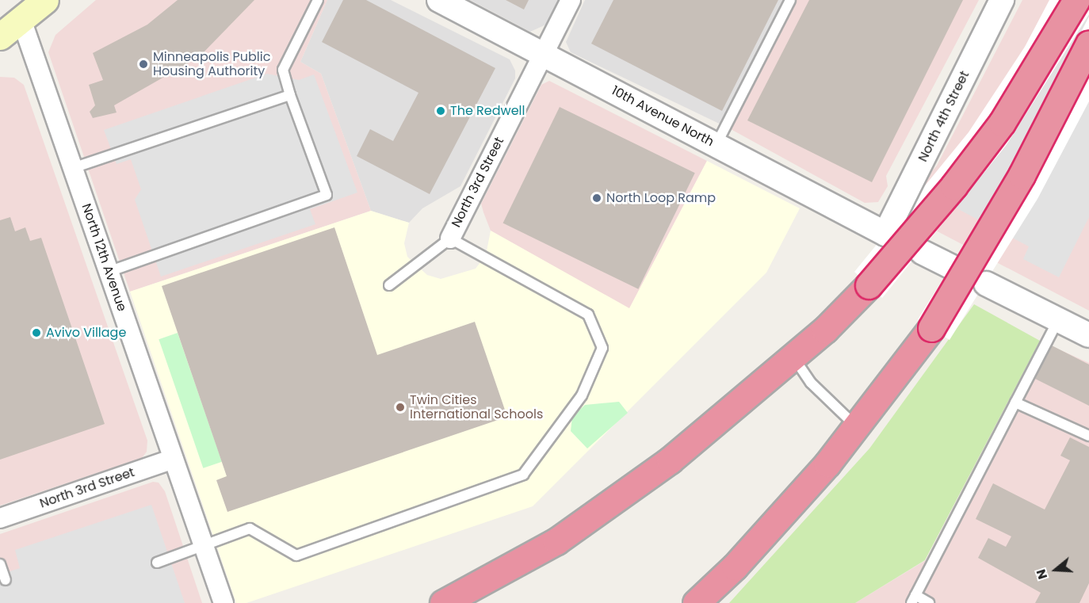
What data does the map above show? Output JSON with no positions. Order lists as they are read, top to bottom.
{
  "streets": {
    "street": [
      "10th Avenue North",
      "North 4th Street",
      "North 3rd Street",
      "North 12th Avenue"
    ]
  },
  "crossings": [
    ["10th Avenue North", "North 4th Street"],
    ["10th Avenue North", "North 3rd Street"],
    ["North 3rd Street", "North 12th Avenue"]
  ],
  "places": [
    "Minneapolis Public Housing Authority",
    "The Redwell",
    "North Loop Ramp",
    "Avivo Village",
    "Twin Cities International Schools"
  ],
  "north": "left"
}
